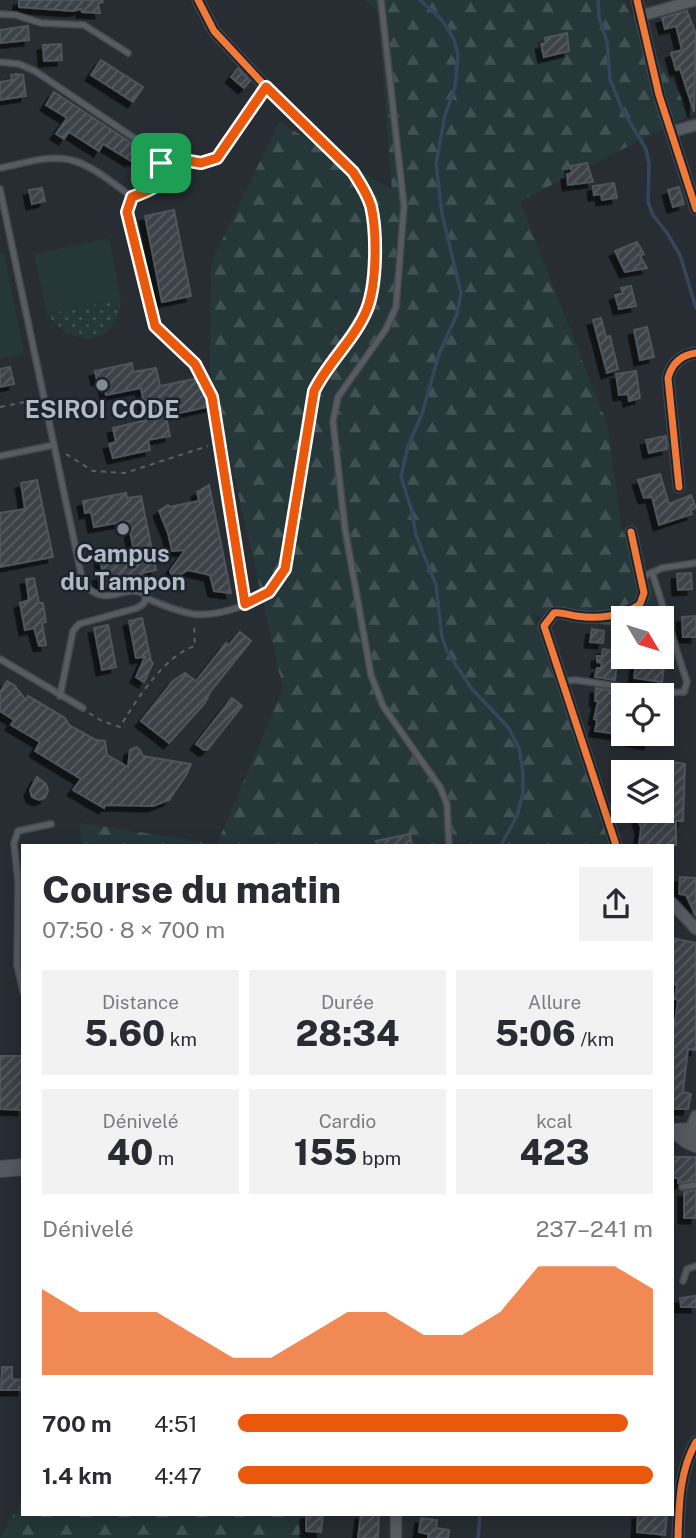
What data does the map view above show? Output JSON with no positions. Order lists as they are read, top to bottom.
{
  "places": ["ESIROI CODE", "Campus du Tampon"],
  "north": "bottom right",
  "page": {
    "heading": ["Course du matin", "07:50 · 8 × 700 m"],
    "stats": [
      ["Distance", "5.60 km"],
      ["Durée", "28:34"],
      ["Allure", "5:06 /km"],
      ["Dénivelé", "40 m"],
      ["Cardio", "155 bpm"],
      ["kcal", "423"]
    ],
    "chart": ["Dénivelé", "237–241 m"],
    "list": [
      {
        "name": "700 m",
        "note": "4:51"
      },
      {
        "name": "1.4 km",
        "note": "4:47"
      }
    ]
  }
}
